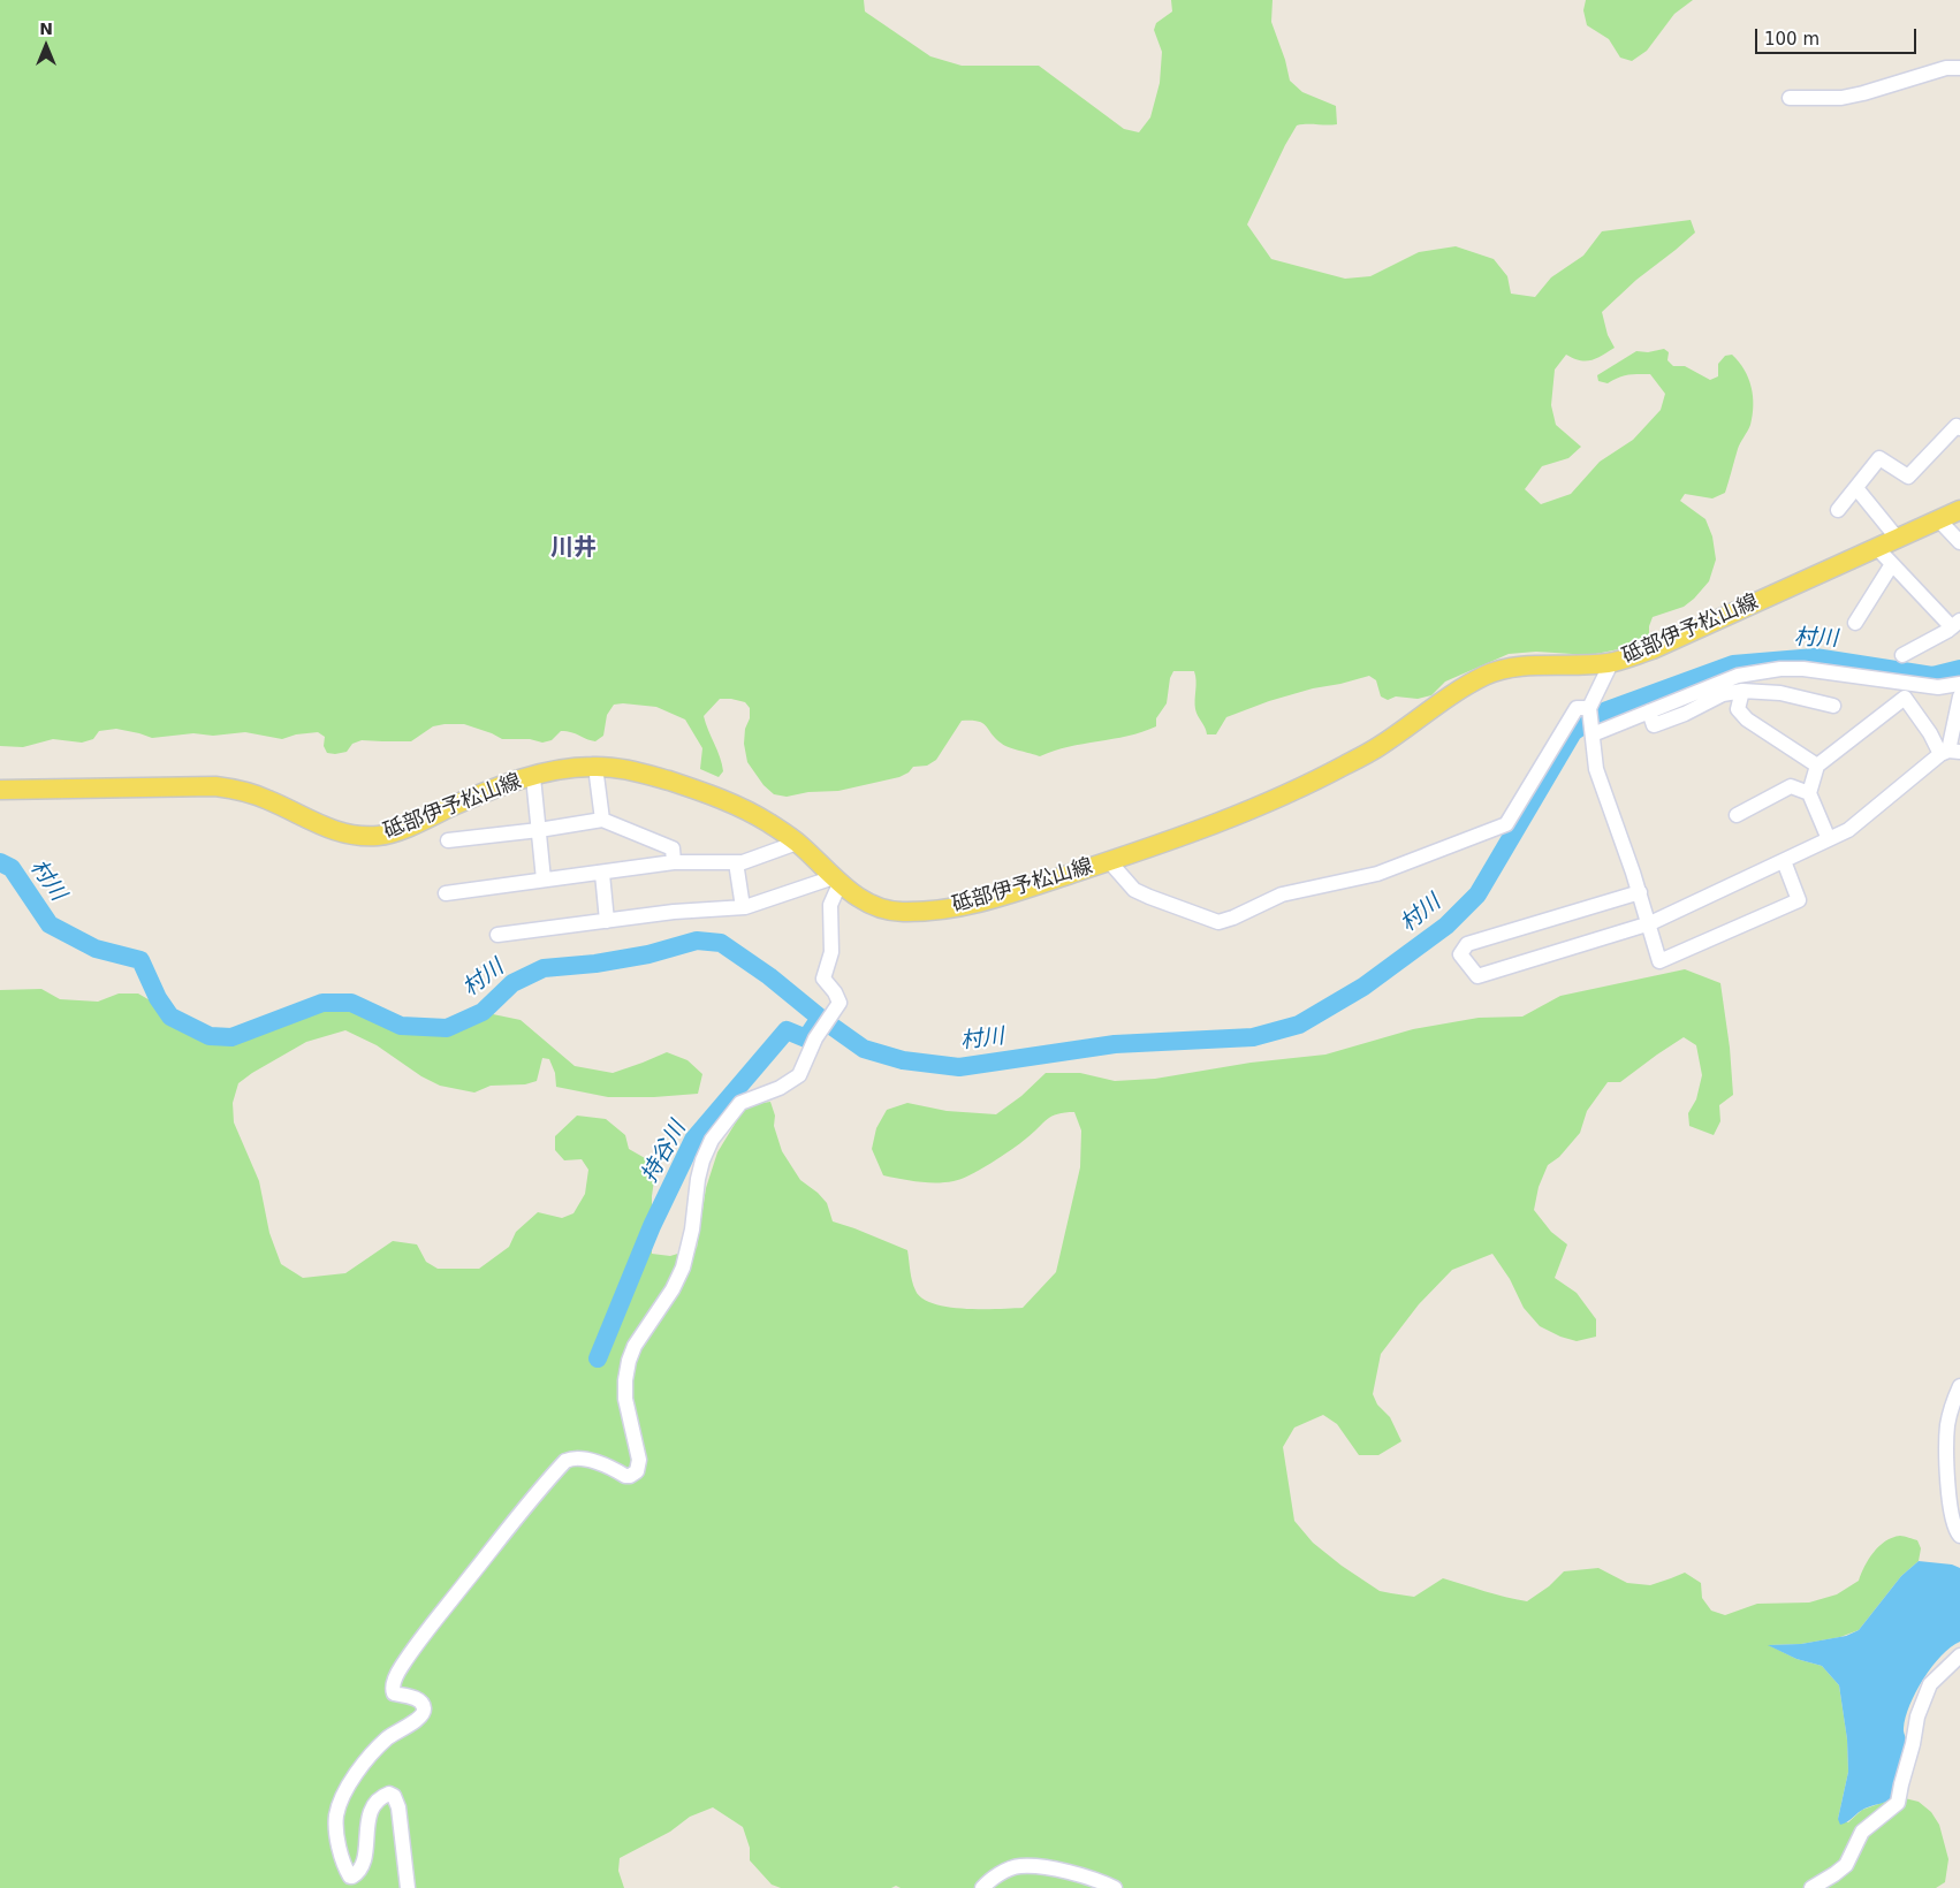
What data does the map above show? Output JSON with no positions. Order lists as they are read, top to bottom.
{
  "streets": {
    "main road": ["砥部伊予松山線"]
  },
  "districts": ["川井"],
  "water": ["村川", "持谷川"],
  "scale_bar": "100 m",
  "north": "top"
}
